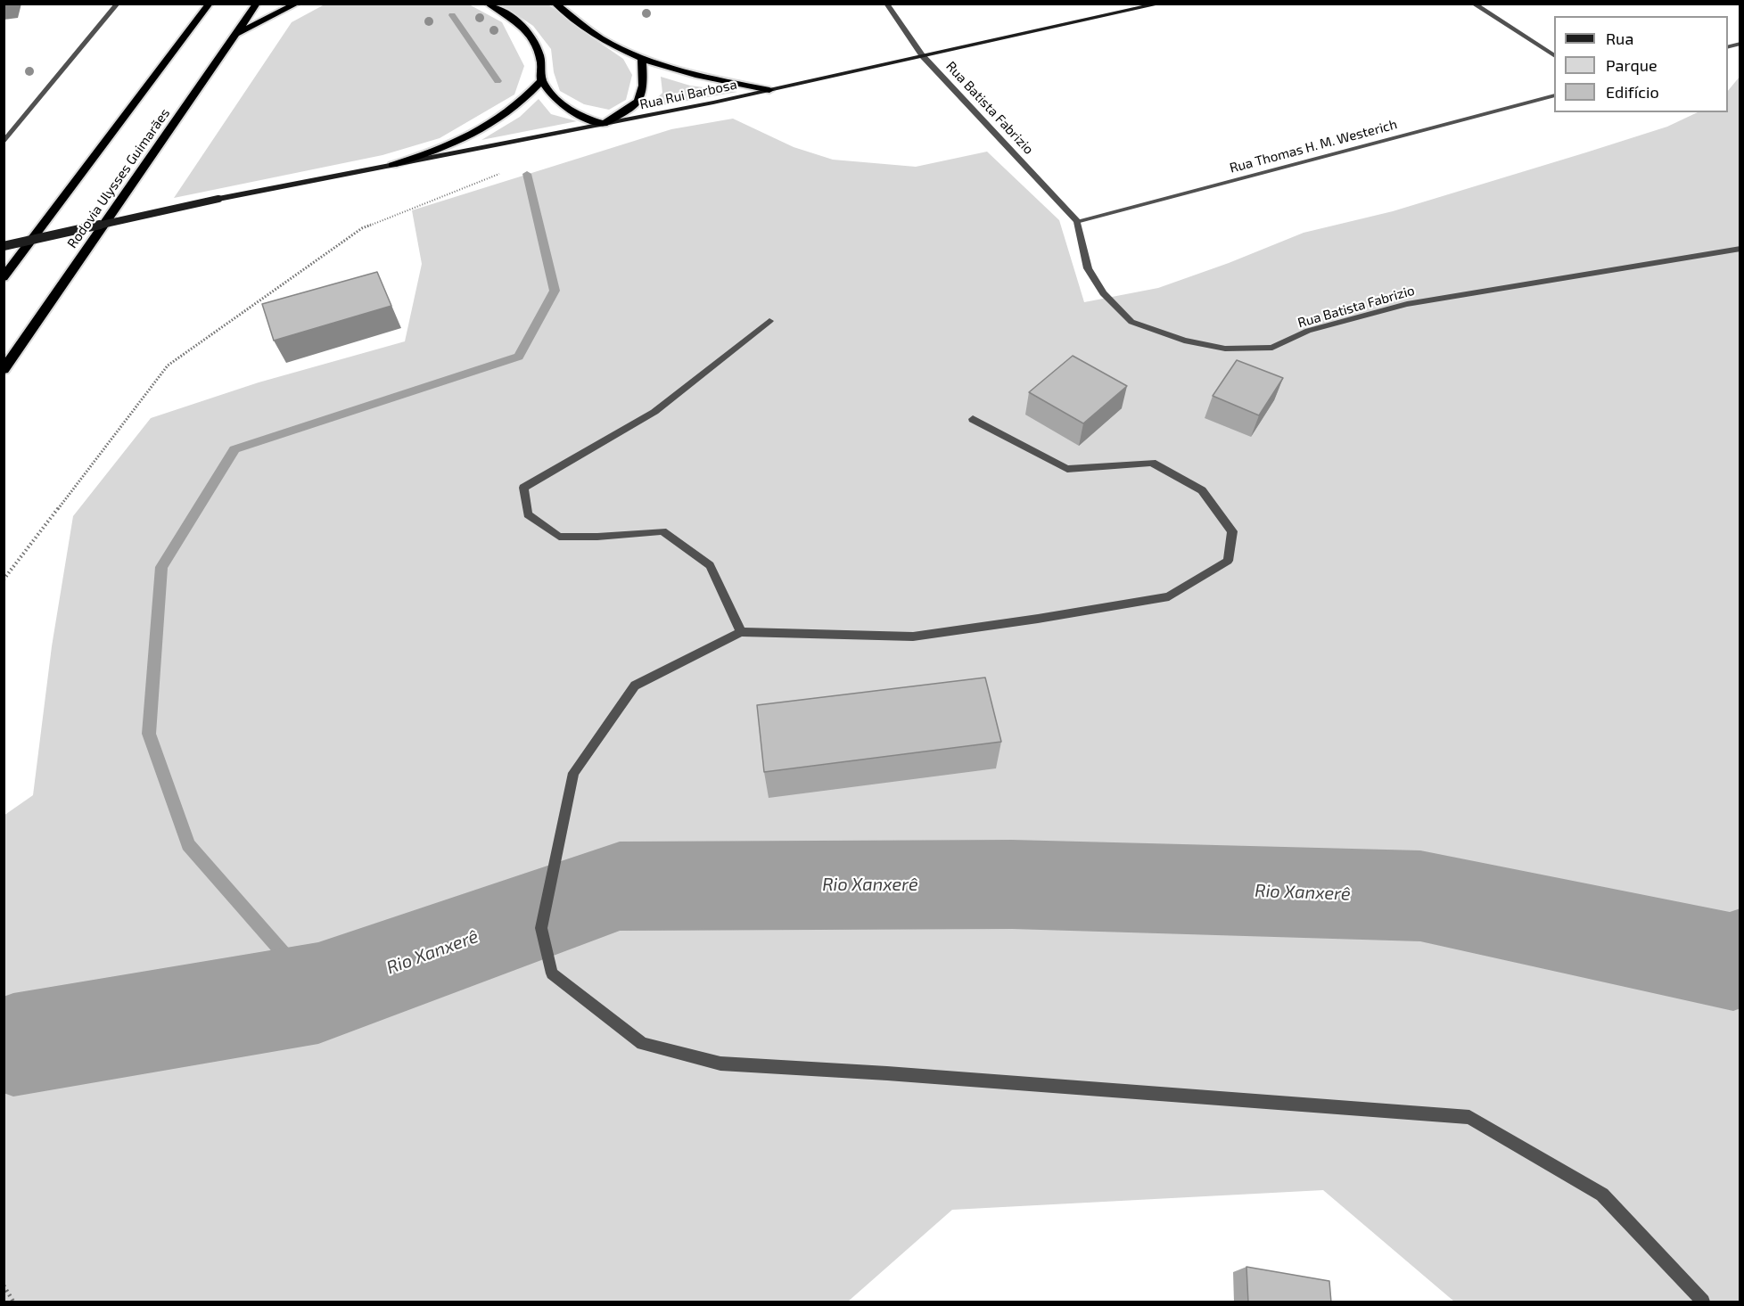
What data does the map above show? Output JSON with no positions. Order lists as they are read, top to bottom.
{
  "streets": {
    "highway": ["Rodovia Ulysses Guimarães"],
    "main road": ["Rua Rui Barbosa"],
    "street": ["Rua Batista Fabrizio", "Rua Thomas H. M. Westerich"]
  },
  "crossings": [
    ["Rua Rui Barbosa", "Rua Batista Fabrizio"],
    ["Rua Batista Fabrizio", "Rua Thomas H. M. Westerich"]
  ],
  "water": ["Rio Xanxerê"],
  "legend": ["Rua", "Parque", "Edifício"]
}
